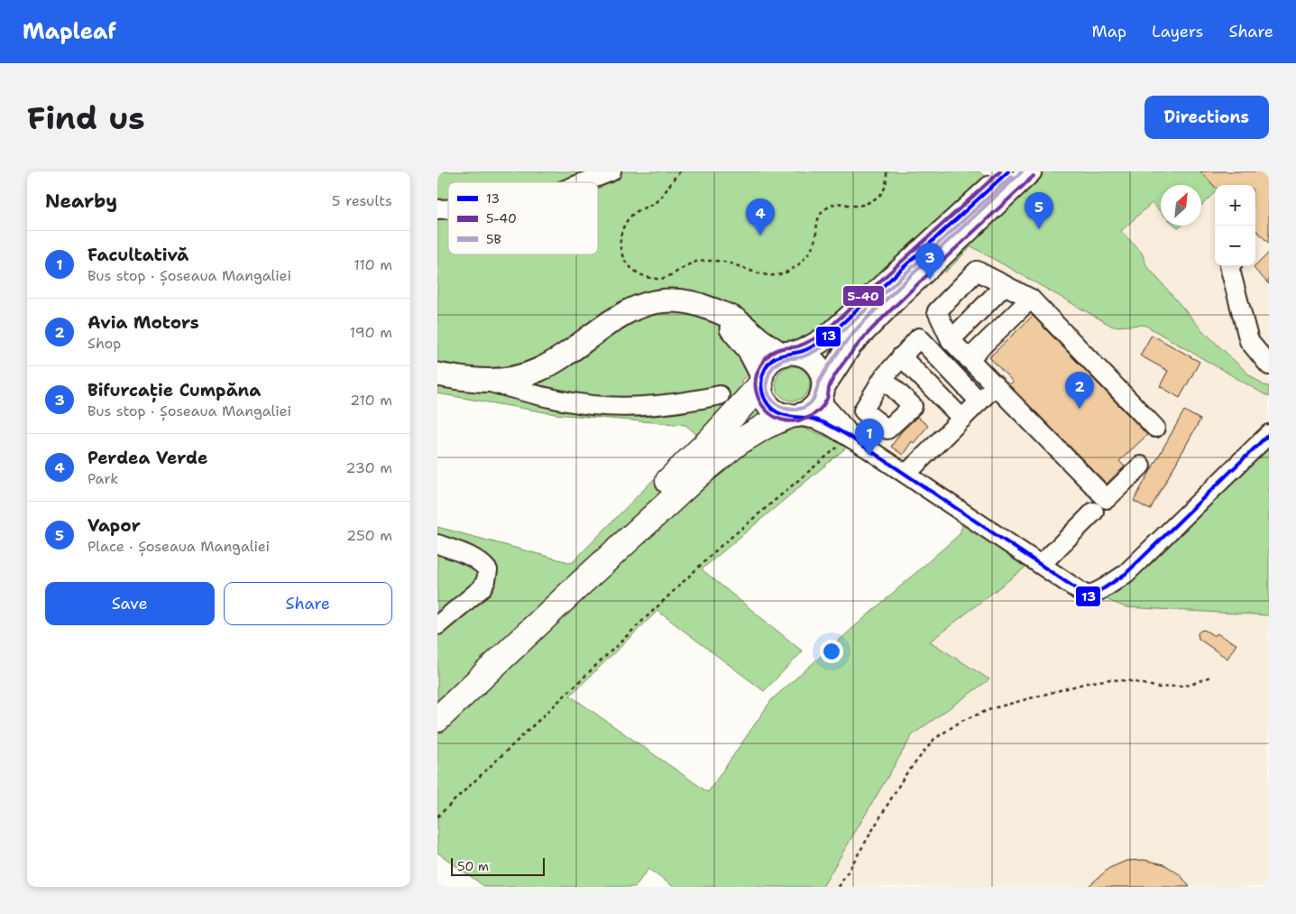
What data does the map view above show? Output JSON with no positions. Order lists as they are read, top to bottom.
{
  "lines": ["transit line 13", "transit line 5-40", "transit line 5B"],
  "legend": ["13", "5-40", "5B"],
  "scale_bar": "50 m",
  "north": "top right",
  "page": {
    "header": "Mapleaf",
    "nav": ["Map", "Layers", "Share"],
    "buttons": [
      "Directions",
      ["Save", "Share"]
    ],
    "title": "Find us",
    "heading": ["Nearby", "5 results"],
    "map_buttons": ["+", "−"],
    "pins": [
      "5",
      "4",
      "3",
      "2",
      "1"
    ],
    "list": [
      {
        "mark": "1",
        "name": "Facultativă",
        "note": "Bus stop · Șoseaua Mangaliei",
        "value": "110 m"
      },
      {
        "mark": "2",
        "name": "Avia Motors",
        "note": "Shop",
        "value": "190 m"
      },
      {
        "mark": "3",
        "name": "Bifurcație Cumpăna",
        "note": "Bus stop · Șoseaua Mangaliei",
        "value": "210 m"
      },
      {
        "mark": "4",
        "name": "Perdea Verde",
        "note": "Park",
        "value": "230 m"
      },
      {
        "mark": "5",
        "name": "Vapor",
        "note": "Place · Șoseaua Mangaliei",
        "value": "250 m"
      }
    ],
    "scale": "50 m"
  }
}
